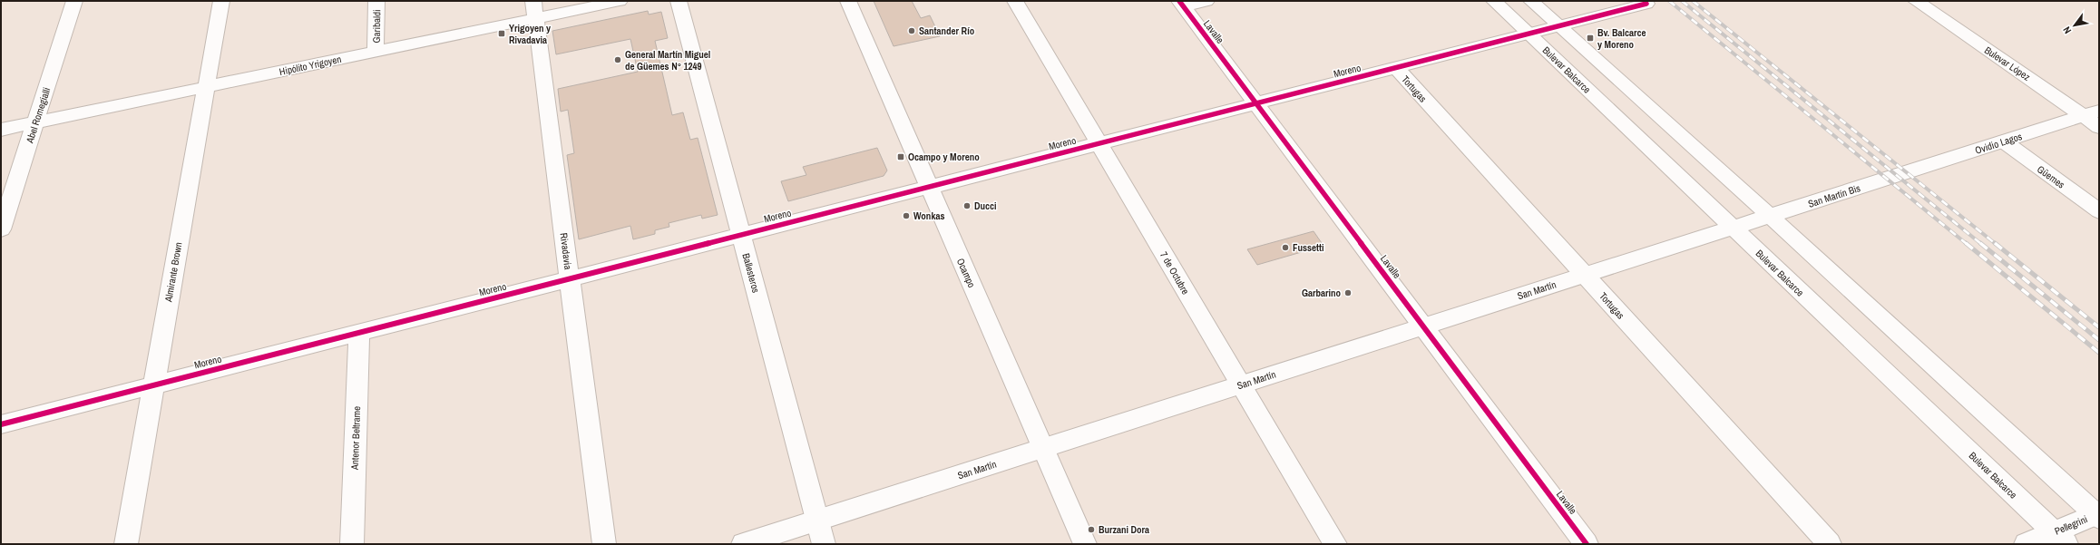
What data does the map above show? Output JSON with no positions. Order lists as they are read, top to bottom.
{
  "streets": {
    "street": [
      "Garibaldi",
      "Lavalle",
      "Bulevar López",
      "Hipólito Yrigoyen",
      "Bulevar Balcarce",
      "Moreno",
      "Tortugas",
      "Abel Romegialli",
      "Ovidio Lagos",
      "Güemes",
      "San Martín Bis",
      "Rivadavia",
      "Almirante Brown",
      "Ballesteros",
      "Ocampo",
      "7 de Octubre",
      "San Martín",
      "Antenor Beltrame",
      "Pellegrini"
    ]
  },
  "crossings": [
    ["Garibaldi", "Hipólito Yrigoyen"],
    ["Lavalle", "Moreno"],
    ["Lavalle", "San Martín"],
    ["Bulevar López", "Ovidio Lagos"],
    ["Hipólito Yrigoyen", "Abel Romegialli"],
    ["Hipólito Yrigoyen", "Rivadavia"],
    ["Hipólito Yrigoyen", "Almirante Brown"],
    ["Bulevar Balcarce", "Moreno"],
    ["Bulevar Balcarce", "San Martín"],
    ["Bulevar Balcarce", "Pellegrini"],
    ["Moreno", "Tortugas"],
    ["Moreno", "Rivadavia"],
    ["Moreno", "Almirante Brown"],
    ["Moreno", "Ballesteros"],
    ["Moreno", "Ocampo"],
    ["Moreno", "7 de Octubre"],
    ["Moreno", "Antenor Beltrame"],
    ["Tortugas", "San Martín"],
    ["Ovidio Lagos", "Güemes"],
    ["Ovidio Lagos", "San Martín Bis"],
    ["San Martín Bis", "San Martín"],
    ["Ballesteros", "San Martín"],
    ["Ocampo", "San Martín"],
    ["7 de Octubre", "San Martín"]
  ],
  "places": {
    "other": [
      "Santander Río",
      "General Martín Miguel de Güemes N° 1249",
      "Ducci",
      "Wonkas",
      "Fussetti",
      "Garbarino",
      "Burzani Dora"
    ],
    "transit": ["Yrigoyen y Rivadavia", "Bv. Balcarce y Moreno", "Ocampo y Moreno"]
  },
  "north": "bottom left"
}
